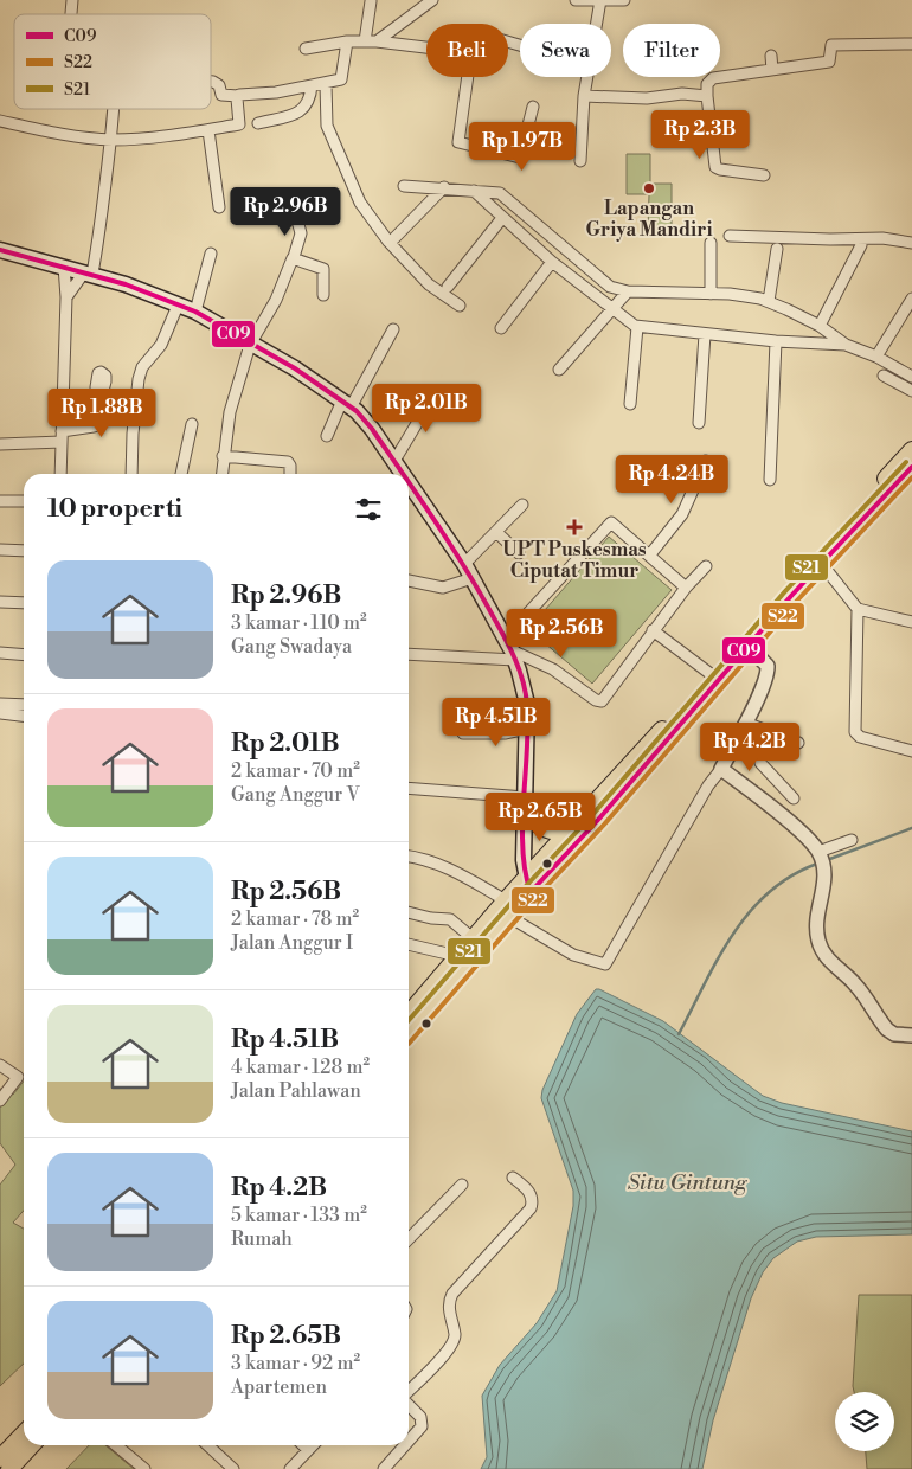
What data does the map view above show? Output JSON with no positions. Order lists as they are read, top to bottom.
{
  "water": ["Situ Gintung"],
  "places": {
    "other": ["Lapangan Griya Mandiri"],
    "health": ["UPT Puskesmas Ciputat Timur"]
  },
  "lines": ["transit line C09", "transit line S21", "transit line S22"],
  "legend": ["C09", "S22", "S21"],
  "page": {
    "chip": ["Beli", "Sewa", "Filter"],
    "price": [
      "Rp 2.3B",
      "Rp 1.97B",
      "Rp 2.96B",
      "Rp 2.01B",
      "Rp 1.88B",
      "Rp 4.24B",
      "Rp 2.56B",
      "Rp 4.51B",
      "Rp 4.2B",
      "Rp 2.65B"
    ],
    "heading": "10 properti",
    "list": [
      {
        "name": "Rp 2.96B",
        "note": "3 kamar · 110 m² · Gang Swadaya"
      },
      {
        "name": "Rp 2.01B",
        "note": "2 kamar · 70 m² · Gang Anggur V"
      },
      {
        "name": "Rp 2.56B",
        "note": "2 kamar · 78 m² · Jalan Anggur I"
      },
      {
        "name": "Rp 4.51B",
        "note": "4 kamar · 128 m² · Jalan Pahlawan"
      },
      {
        "name": "Rp 4.2B",
        "note": "5 kamar · 133 m² · Rumah"
      },
      {
        "name": "Rp 2.65B",
        "note": "3 kamar · 92 m² · Apartemen"
      }
    ]
  }
}
